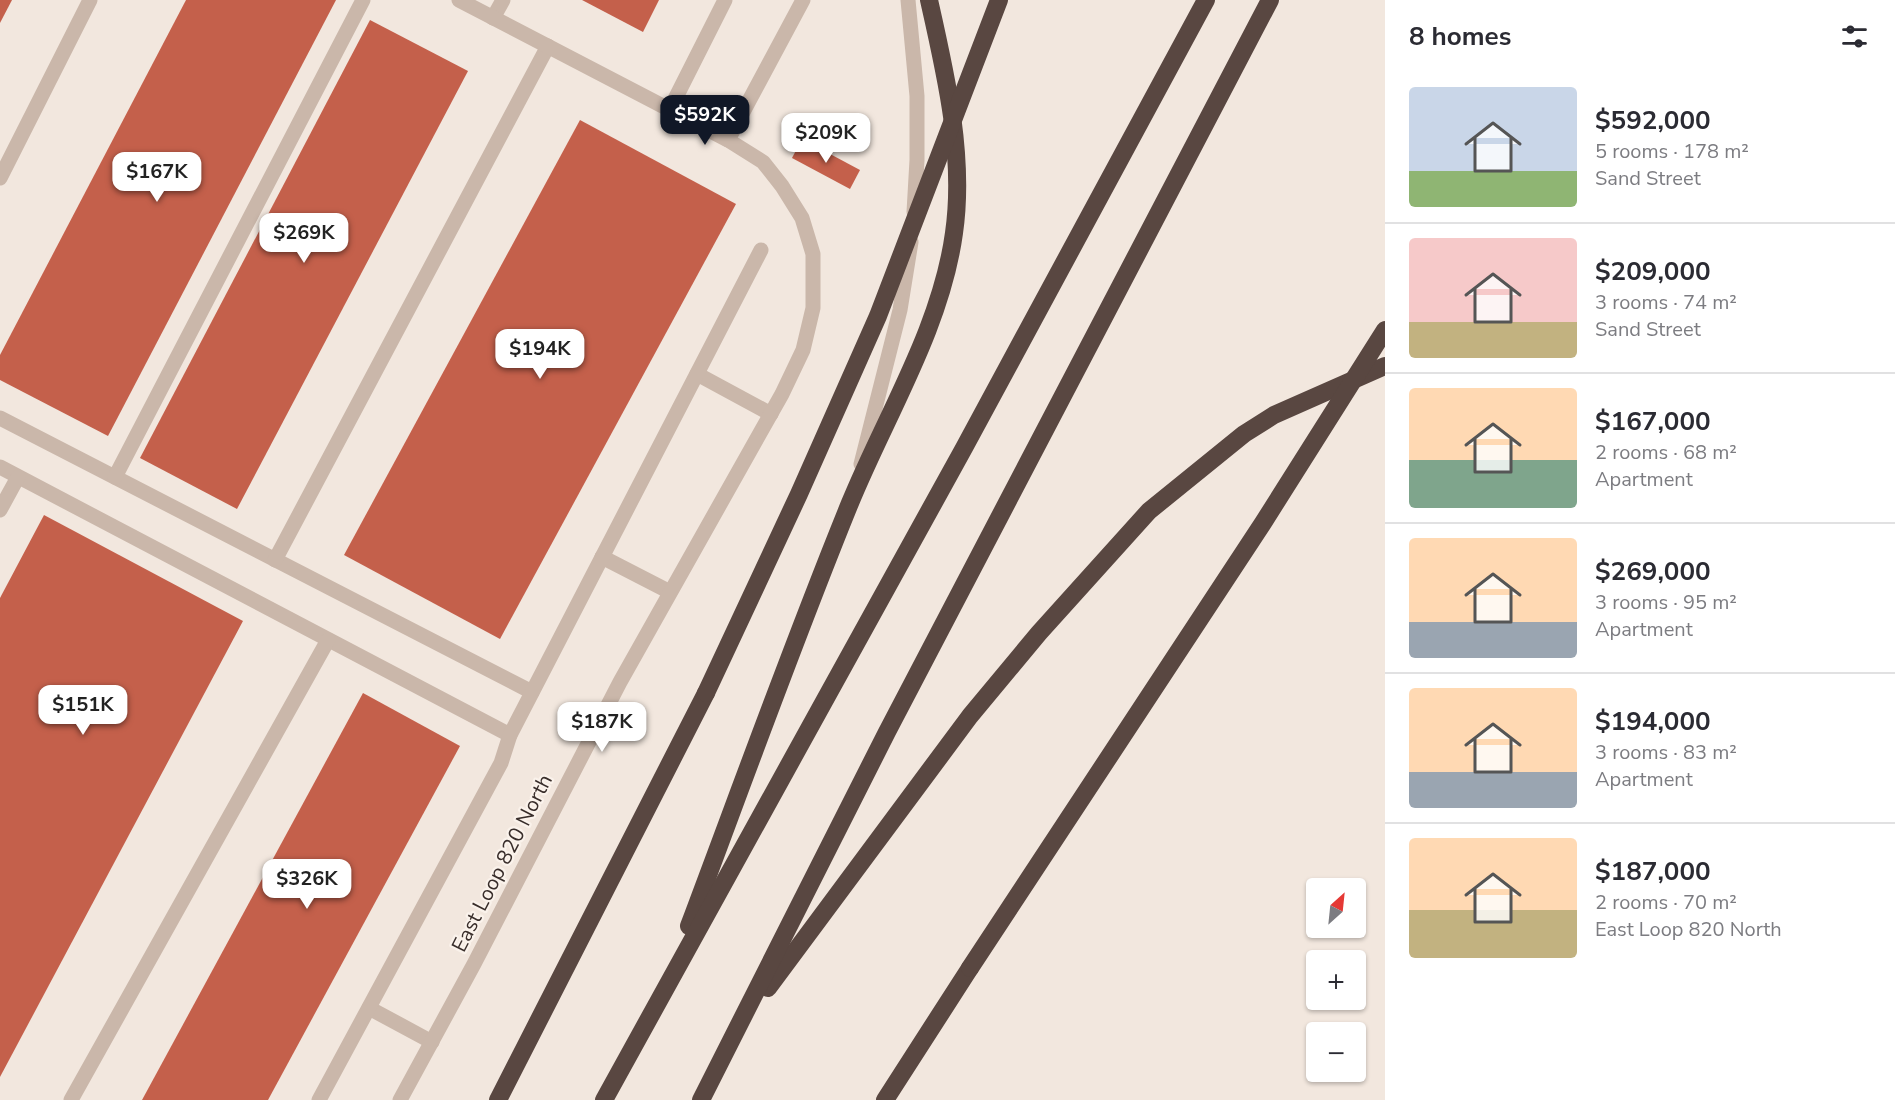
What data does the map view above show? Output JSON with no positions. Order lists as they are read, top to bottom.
{
  "streets": {
    "street": ["East Loop 820 North"]
  },
  "north": "top right",
  "page": {
    "heading": "8 homes",
    "list": [
      {
        "name": "$592,000",
        "note": "5 rooms · 178 m² · Sand Street"
      },
      {
        "name": "$209,000",
        "note": "3 rooms · 74 m² · Sand Street"
      },
      {
        "name": "$167,000",
        "note": "2 rooms · 68 m² · Apartment"
      },
      {
        "name": "$269,000",
        "note": "3 rooms · 95 m² · Apartment"
      },
      {
        "name": "$194,000",
        "note": "3 rooms · 83 m² · Apartment"
      },
      {
        "name": "$187,000",
        "note": "2 rooms · 70 m² · East Loop 820 North"
      }
    ],
    "price": [
      "$592K",
      "$209K",
      "$167K",
      "$269K",
      "$194K",
      "$151K",
      "$187K",
      "$326K"
    ],
    "map_buttons": ["+", "−"]
  }
}
